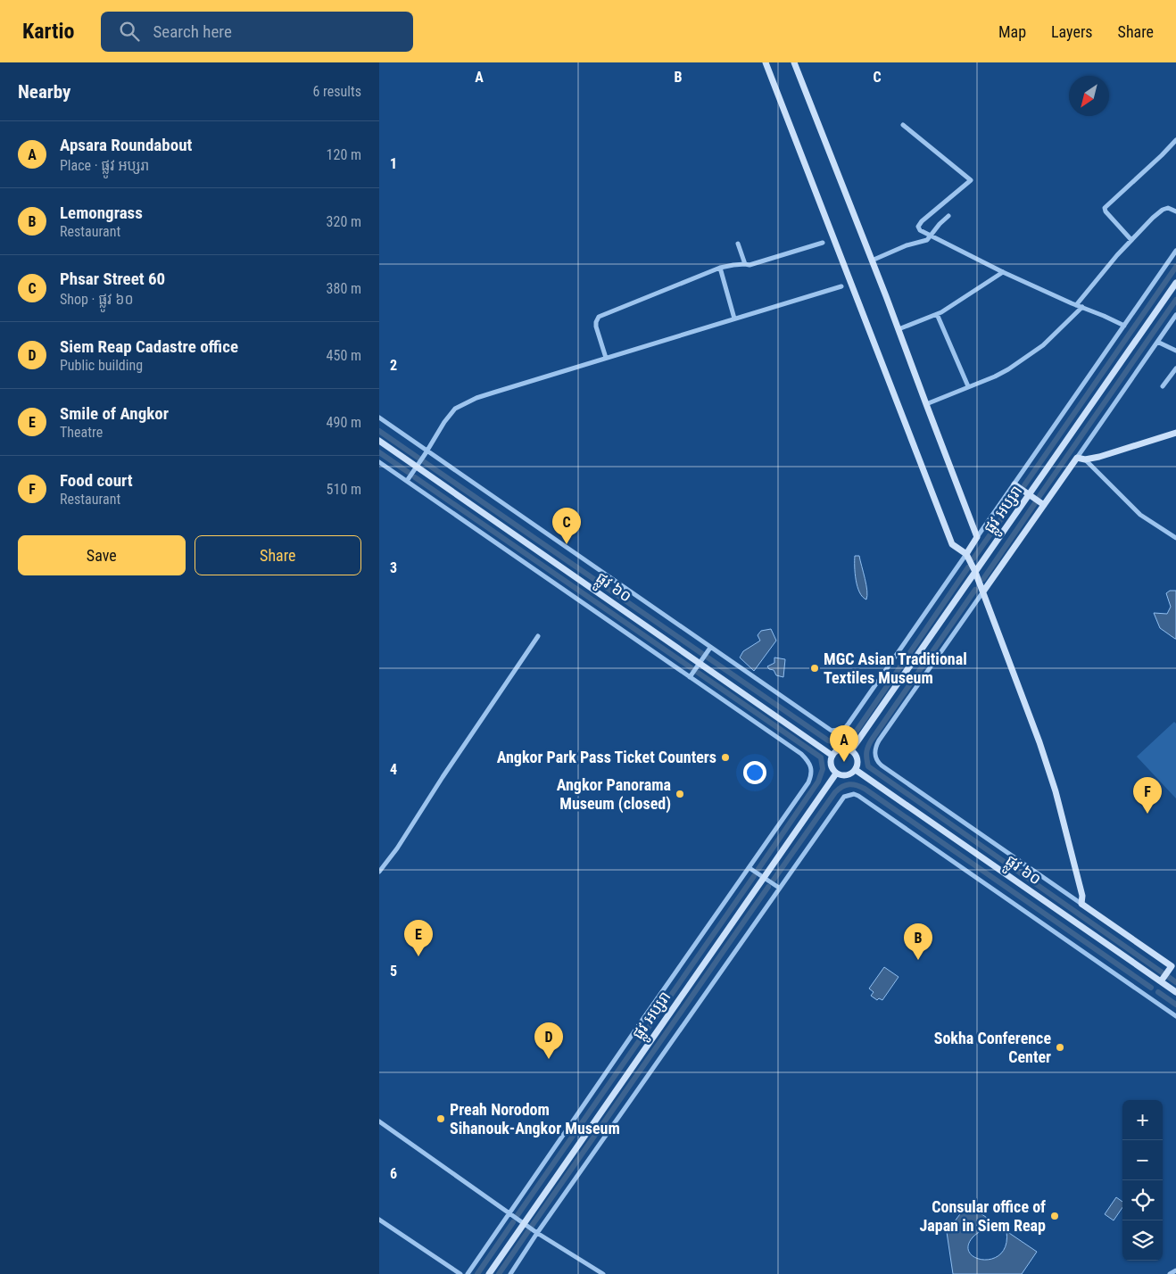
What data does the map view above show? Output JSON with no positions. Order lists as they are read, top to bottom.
{
  "streets": {
    "street": ["ផ្លូវ អប្សរា", "ផ្លូវ ៦០"]
  },
  "crossings": [
    ["ផ្លូវ អប្សរា", "ផ្លូវ ៦០"]
  ],
  "places": [
    "MGC Asian Traditional Textiles Museum",
    "Angkor Park Pass Ticket Counters",
    "Angkor Panorama Museum (closed)",
    "Sokha Conference Center",
    "Preah Norodom Sihanouk-Angkor Museum",
    "Consular office of Japan in Siem Reap"
  ],
  "north": "bottom left",
  "page": {
    "header": "Kartio",
    "search": "Search here",
    "nav": ["Map", "Layers", "Share"],
    "heading": ["Nearby", "6 results"],
    "list": [
      {
        "mark": "A",
        "name": "Apsara Roundabout",
        "note": "Place · ផ្លូវ អប្សរា",
        "value": "120 m"
      },
      {
        "mark": "B",
        "name": "Lemongrass",
        "note": "Restaurant",
        "value": "320 m"
      },
      {
        "mark": "C",
        "name": "Phsar Street 60",
        "note": "Shop · ផ្លូវ ៦០",
        "value": "380 m"
      },
      {
        "mark": "D",
        "name": "Siem Reap Cadastre office",
        "note": "Public building",
        "value": "450 m"
      },
      {
        "mark": "E",
        "name": "Smile of Angkor",
        "note": "Theatre",
        "value": "490 m"
      },
      {
        "mark": "F",
        "name": "Food court",
        "note": "Restaurant",
        "value": "510 m"
      }
    ],
    "pins": [
      "C",
      "A",
      "F",
      "E",
      "B",
      "D"
    ],
    "buttons": ["Save", "Share"],
    "map_buttons": ["+", "−"]
  },
  "grid": {
    "columns": ["A", "B", "C"],
    "rows": [
      "1",
      "2",
      "3",
      "4",
      "5",
      "6"
    ]
  }
}
